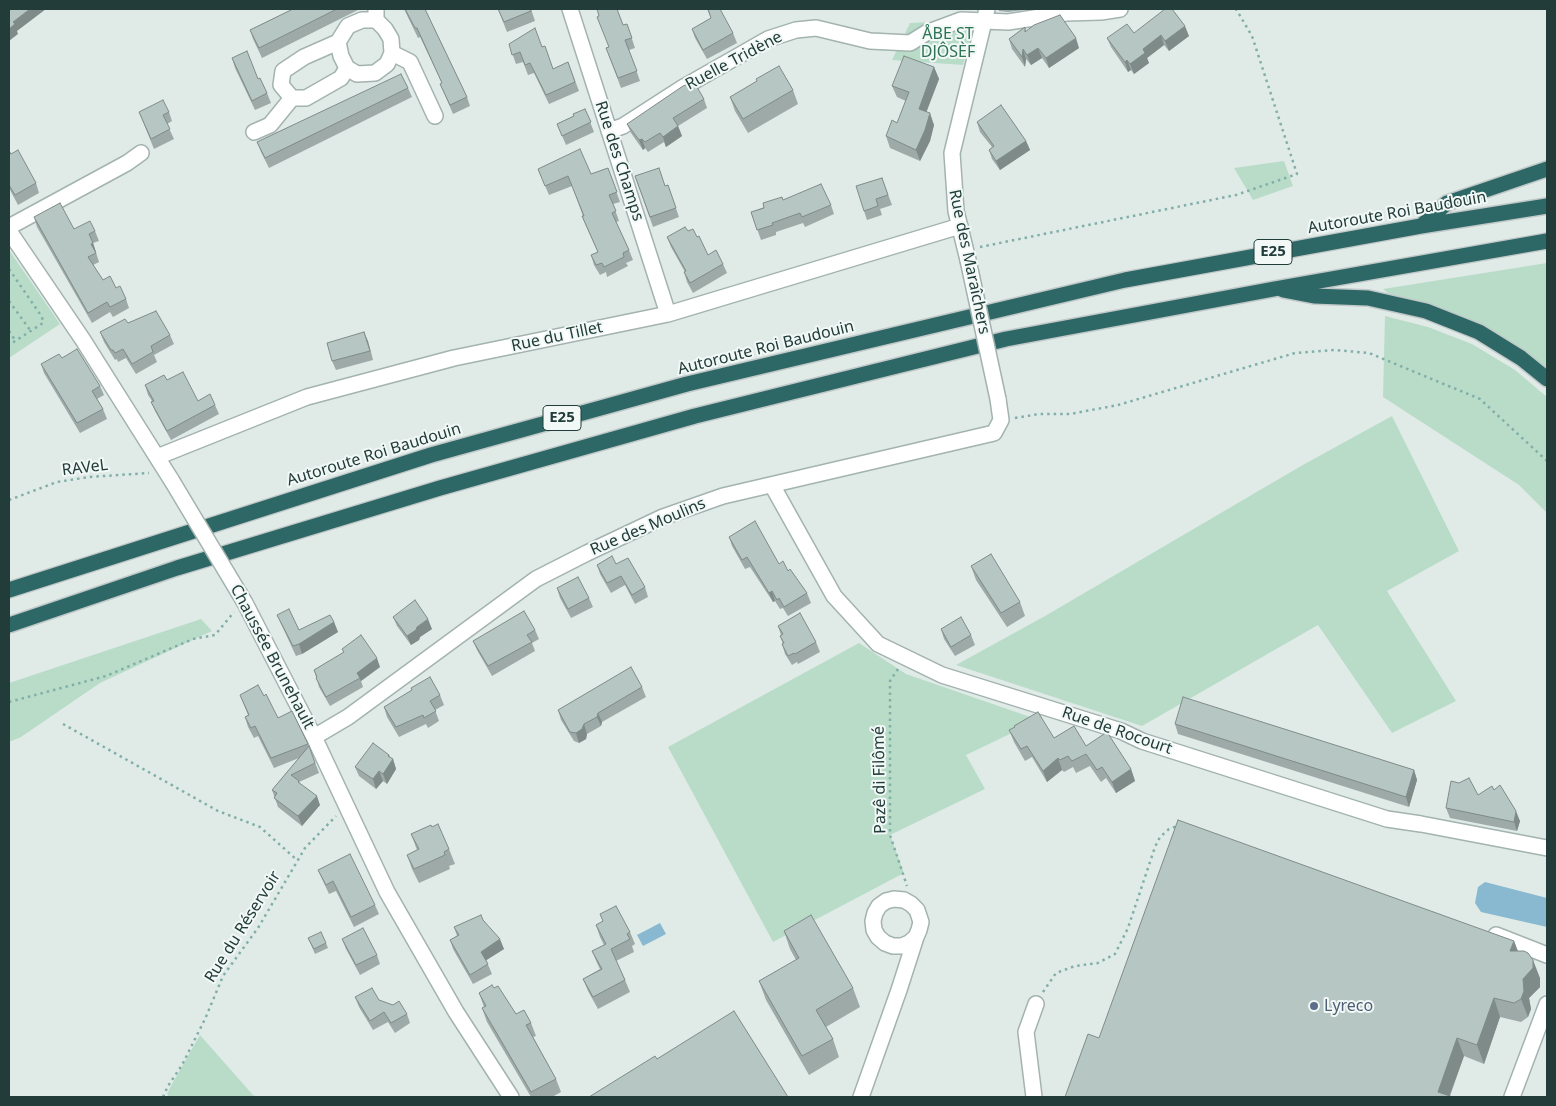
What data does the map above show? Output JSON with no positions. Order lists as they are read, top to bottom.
{
  "streets": {
    "highway": ["Autoroute Roi Baudouin", "E25"],
    "street": [
      "Ruelle Tridène",
      "Rue des Champs",
      "Rue des Maraîchers",
      "Rue du Tillet",
      "Rue des Moulins",
      "Chaussée Brunehault",
      "Rue de Rocourt"
    ],
    "path": ["RAVeL", "Pazê di Filômé", "Rue du Réservoir"]
  },
  "crossings": [
    ["Ruelle Tridène", "Rue des Champs"],
    ["Ruelle Tridène", "Rue des Maraîchers"],
    ["Rue des Champs", "Rue du Tillet"],
    ["Rue des Maraîchers", "Rue du Tillet"],
    ["Rue des Maraîchers", "Rue des Moulins"],
    ["Rue du Tillet", "Chaussée Brunehault"],
    ["RAVeL", "Chaussée Brunehault"],
    ["Rue des Moulins", "Chaussée Brunehault"],
    ["Rue des Moulins", "Rue de Rocourt"],
    ["Chaussée Brunehault", "Rue du Réservoir"],
    ["Rue de Rocourt", "Pazê di Filômé"]
  ],
  "parks": ["ÅBE ST DJÔSÈF"],
  "places": ["Lyreco"]
}
